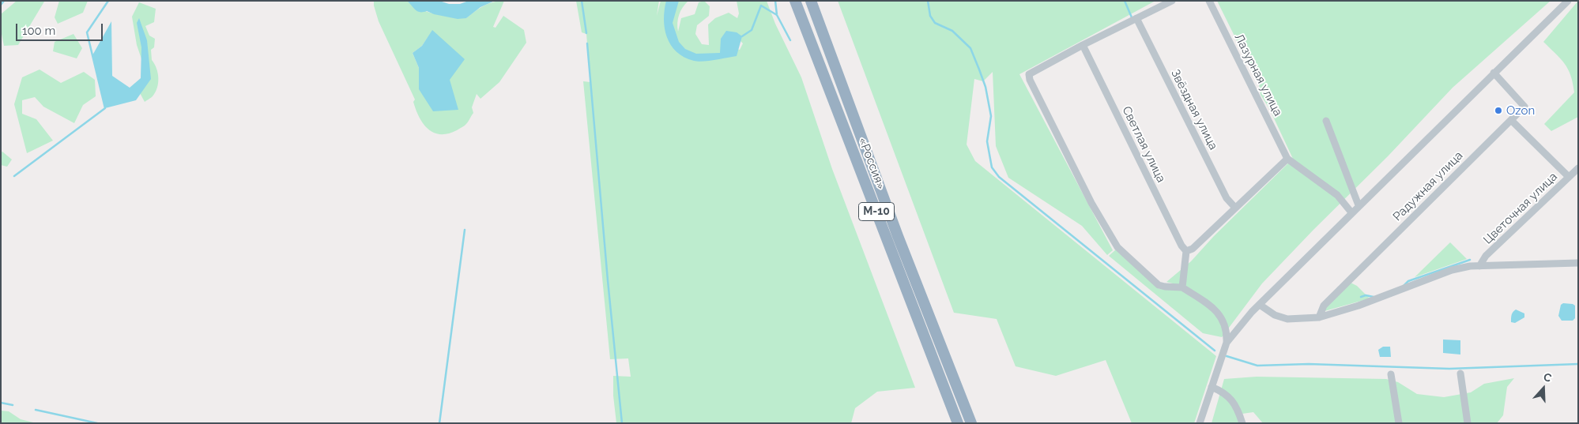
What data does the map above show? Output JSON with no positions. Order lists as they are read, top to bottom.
{
  "streets": {
    "highway": ["«Россия»", "М-10"],
    "street": [
      "Лазурная улица",
      "Звёздная улица",
      "Светлая улица",
      "Радужная улица",
      "Цветочная улица"
    ]
  },
  "places": ["Ozon"],
  "scale_bar": "100 m",
  "north": "top"
}
